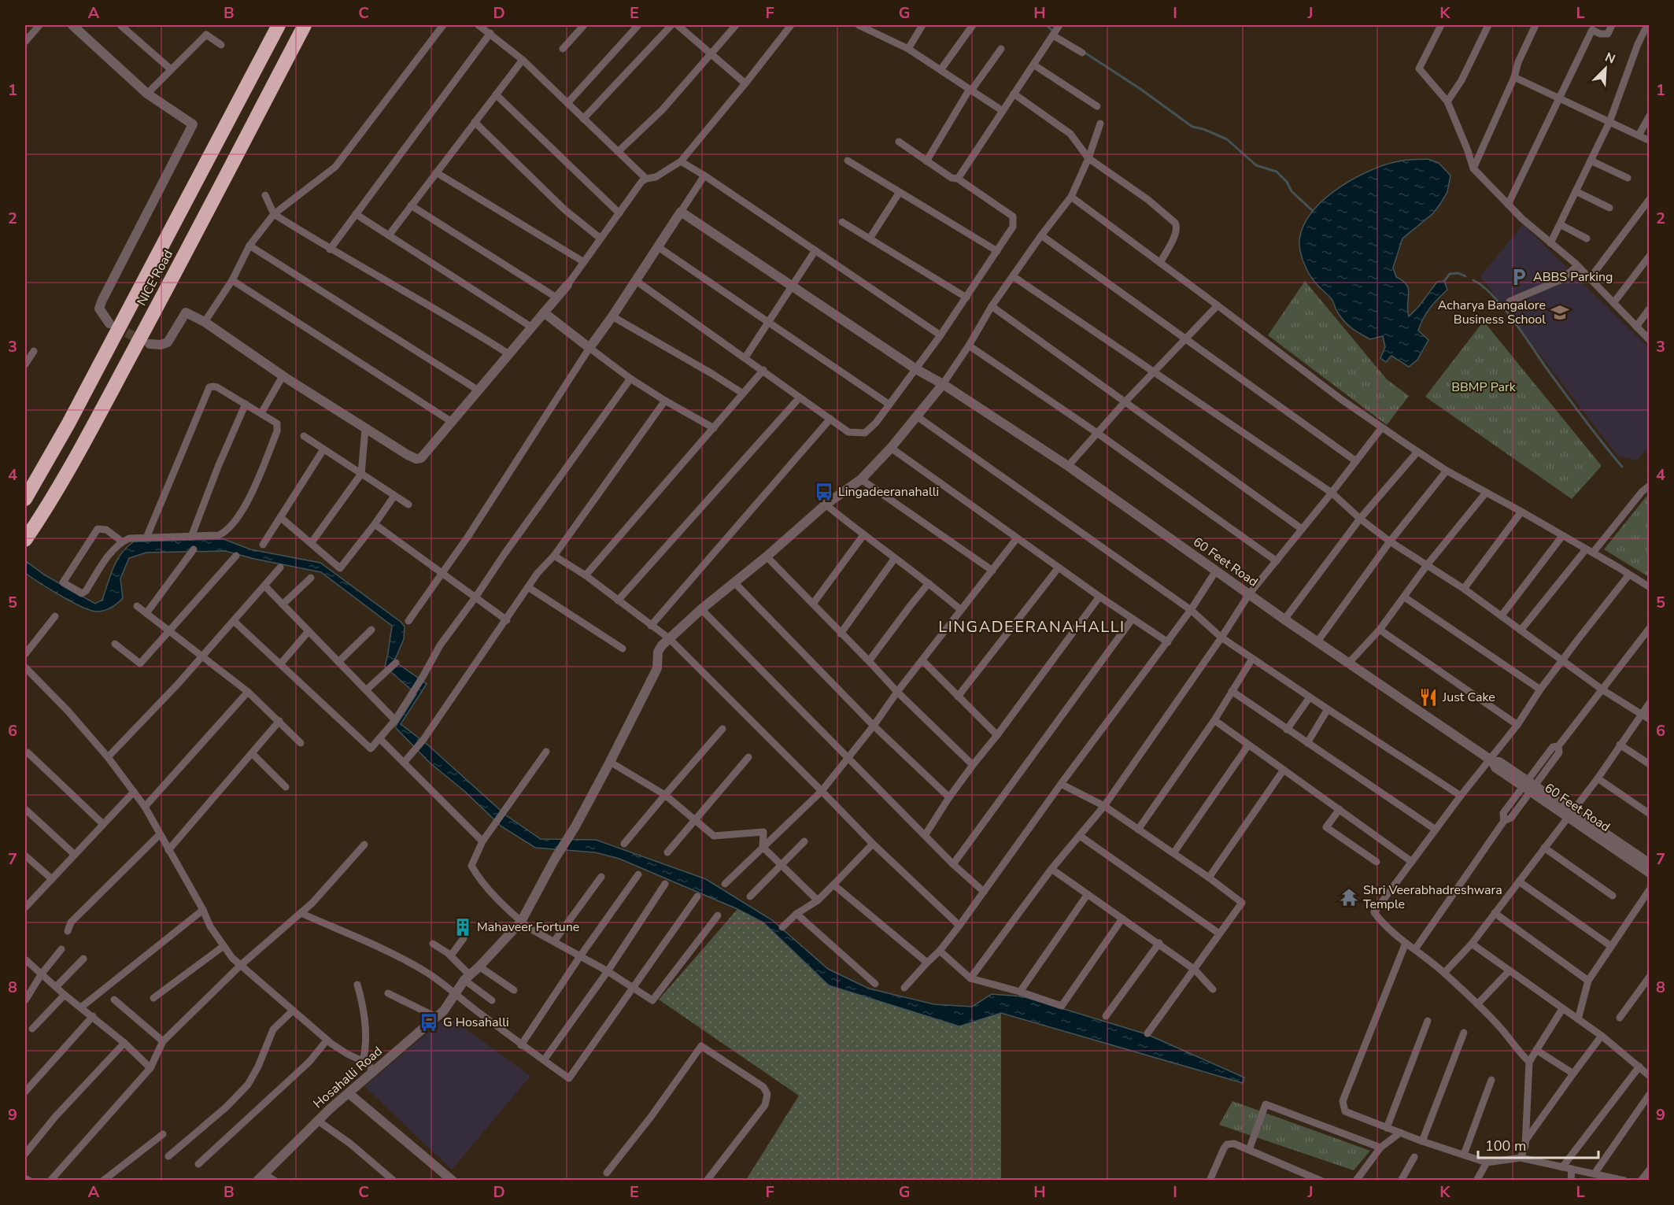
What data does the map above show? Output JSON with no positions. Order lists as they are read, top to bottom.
{
  "streets": {
    "highway": ["NICE Road"],
    "street": ["60 Feet Road", "Hosahalli Road"]
  },
  "crossings": [
    ["60 Feet Road", "Hosahalli Road"]
  ],
  "districts": ["LINGADEERANAHALLI"],
  "parks": ["BBMP Park"],
  "places": {
    "parking": ["ABBS Parking"],
    "school or university": ["Acharya Bangalore Business School"],
    "bus stop": ["Lingadeeranahalli", "G Hosahalli"],
    "restaurant": ["Just Cake"],
    "temple": ["Shri Veerabhadreshwara Temple"],
    "building": ["Mahaveer Fortune"]
  },
  "scale_bar": "100 m",
  "north": "top right",
  "grid": {
    "columns": [
      "A",
      "B",
      "C",
      "D",
      "E",
      "F",
      "G",
      "H",
      "I",
      "J",
      "K",
      "L"
    ],
    "rows": [
      "1",
      "2",
      "3",
      "4",
      "5",
      "6",
      "7",
      "8",
      "9"
    ]
  }
}
